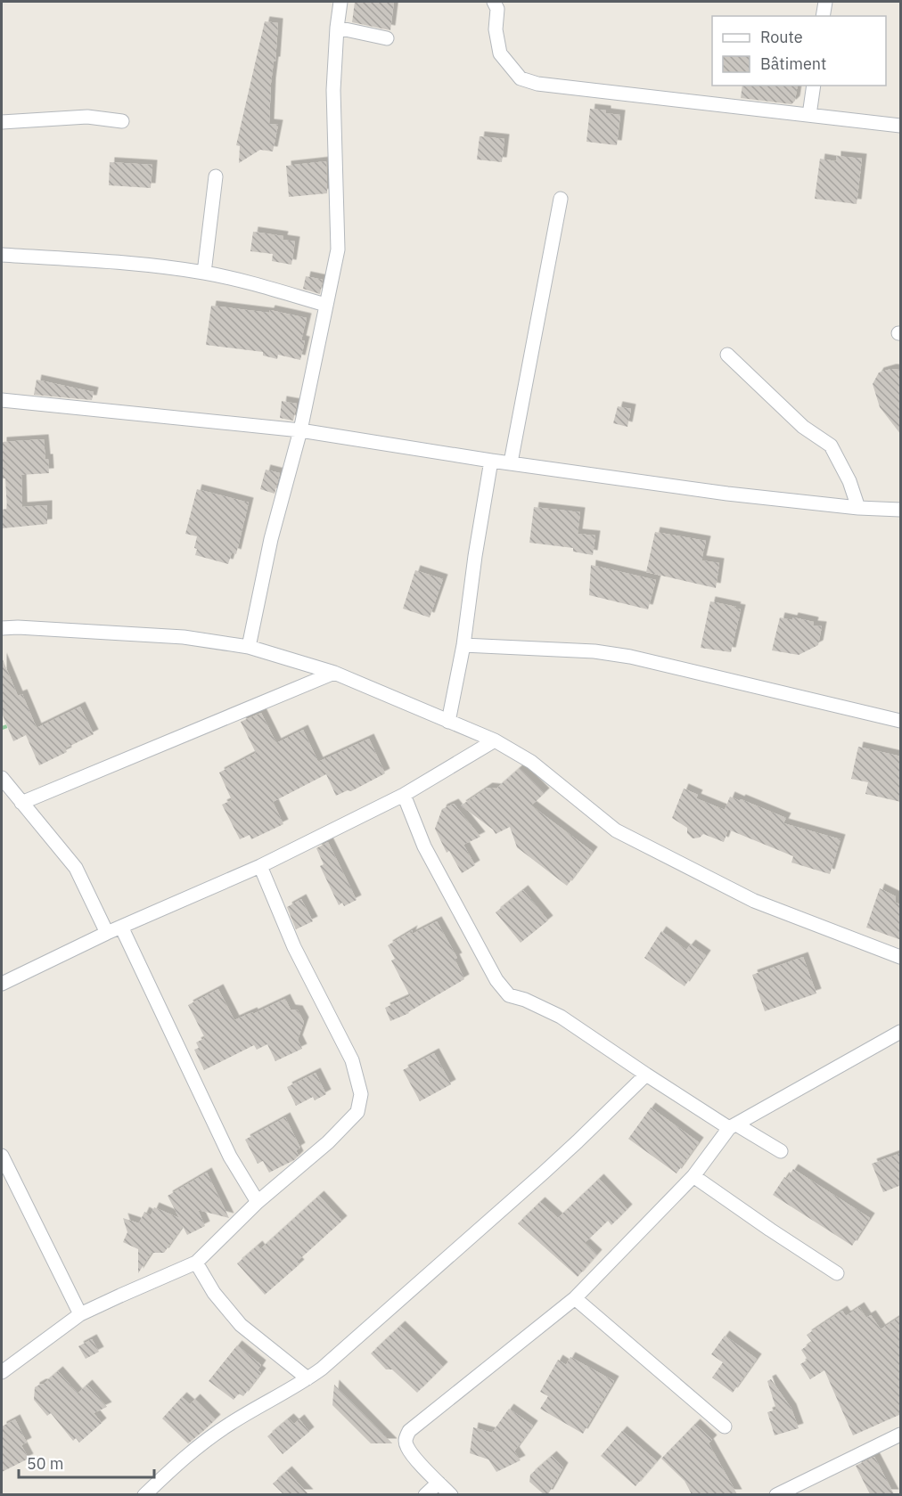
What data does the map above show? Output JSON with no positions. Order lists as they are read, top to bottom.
{
  "legend": ["Route", "Bâtiment"],
  "scale_bar": "50 m"
}
